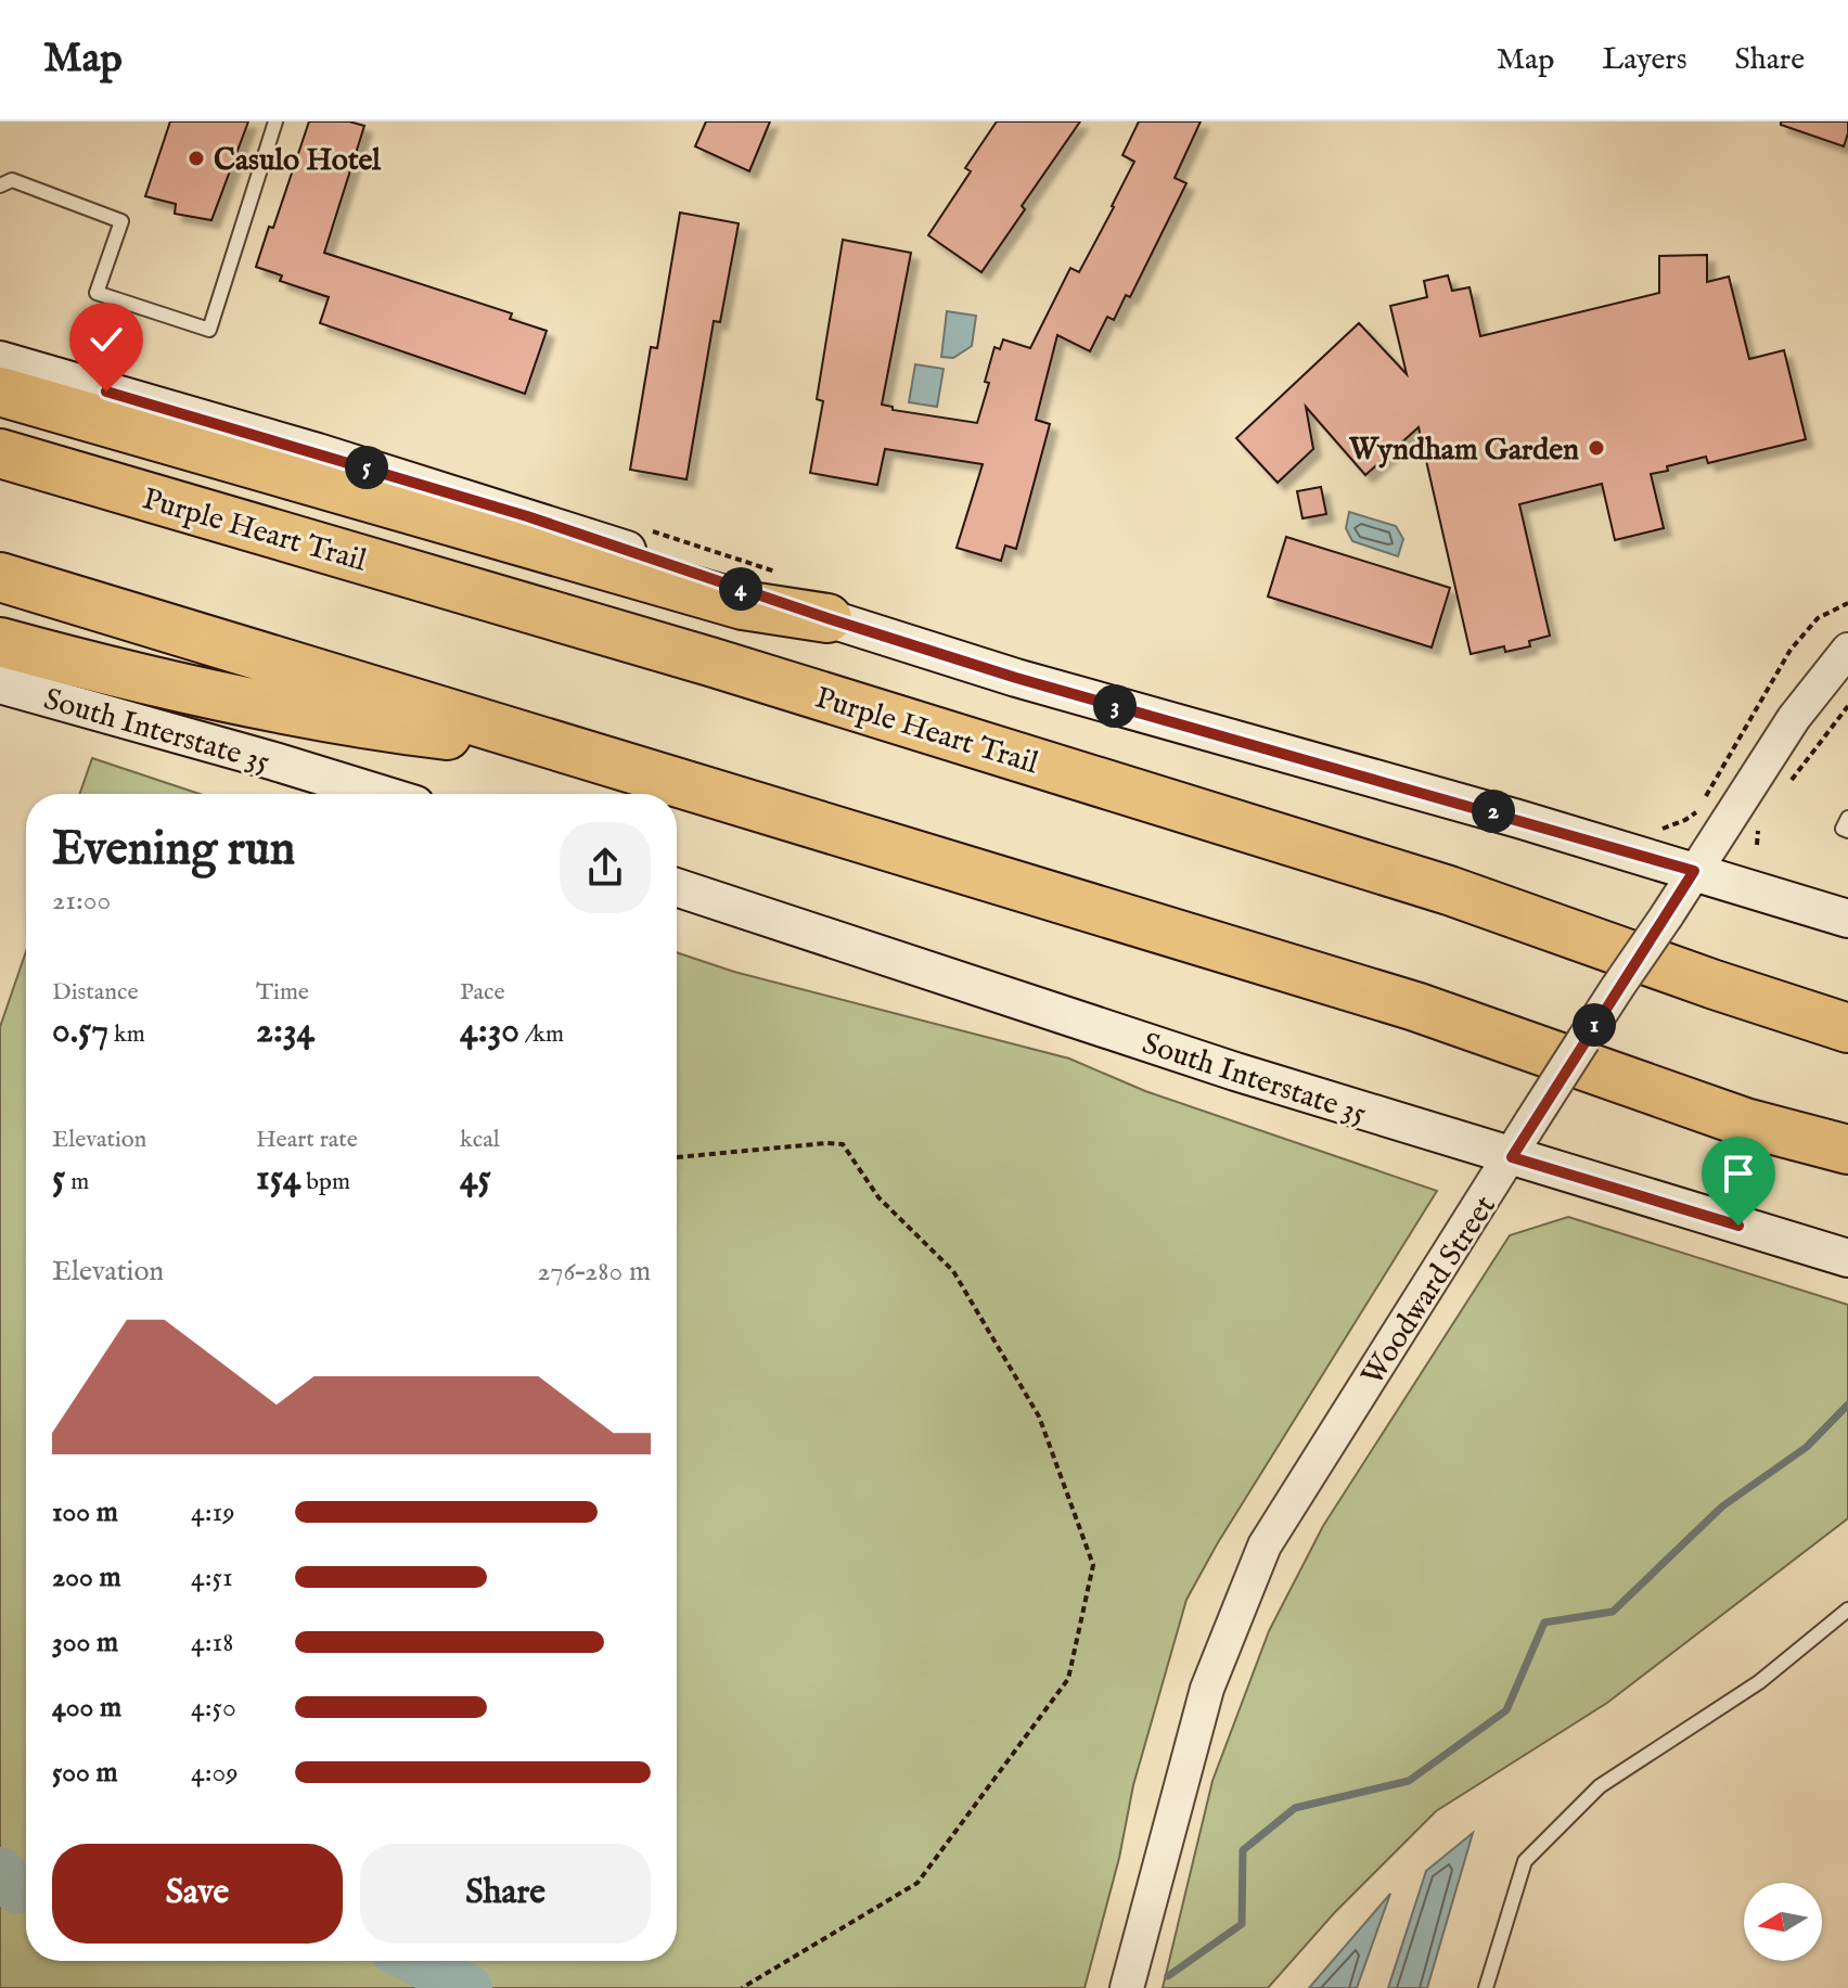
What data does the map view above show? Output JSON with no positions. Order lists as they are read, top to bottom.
{
  "streets": {
    "highway": ["Purple Heart Trail"],
    "main road": ["South Interstate 35"],
    "street": ["Woodward Street"]
  },
  "crossings": [
    ["South Interstate 35", "Woodward Street"]
  ],
  "places": ["Casulo Hotel", "Wyndham Garden"],
  "north": "left",
  "page": {
    "header": "Map",
    "nav": ["Map", "Layers", "Share"],
    "pins": [
      "5",
      "4",
      "3",
      "2",
      "1"
    ],
    "heading": ["Evening run", "21:00"],
    "stats": [
      ["Distance", "0.57 km"],
      ["Time", "2:34"],
      ["Pace", "4:30 /km"],
      ["Elevation", "5 m"],
      ["Heart rate", "154 bpm"],
      ["kcal", "45"]
    ],
    "chart": ["Elevation", "276–280 m"],
    "list": [
      {
        "name": "100 m",
        "note": "4:19"
      },
      {
        "name": "200 m",
        "note": "4:51"
      },
      {
        "name": "300 m",
        "note": "4:18"
      },
      {
        "name": "400 m",
        "note": "4:50"
      },
      {
        "name": "500 m",
        "note": "4:09"
      }
    ],
    "buttons": ["Save", "Share"]
  }
}
